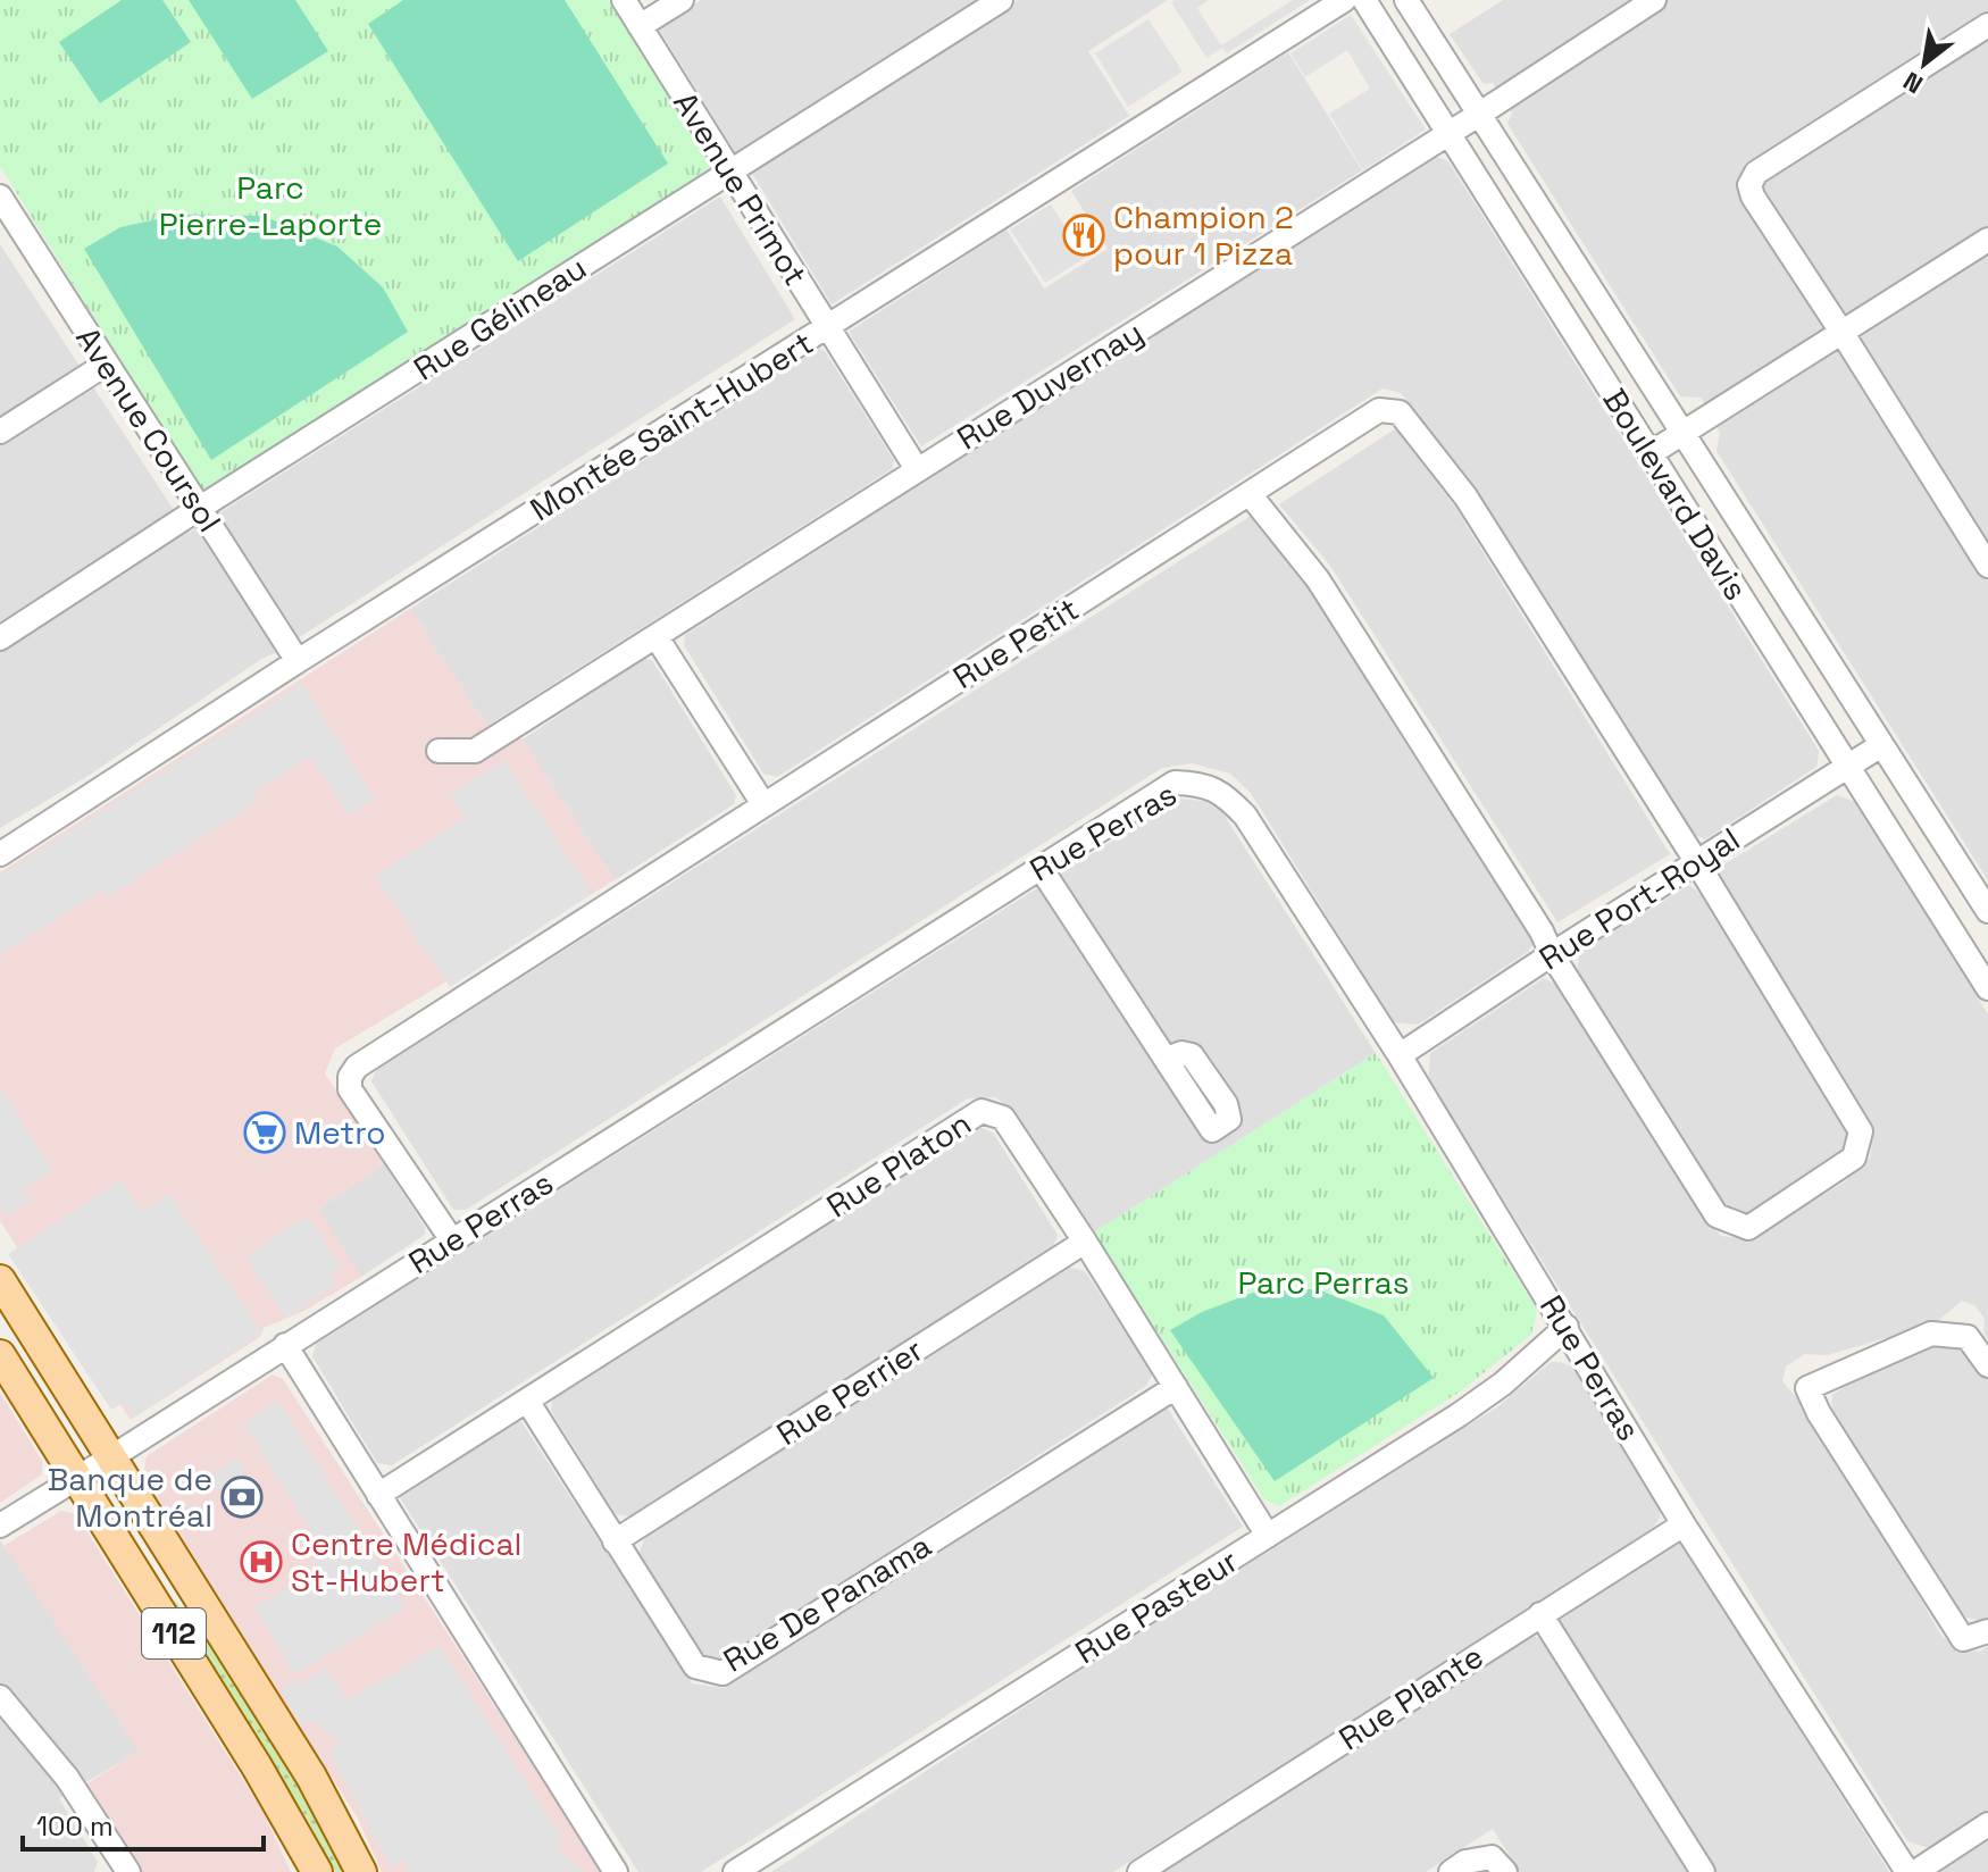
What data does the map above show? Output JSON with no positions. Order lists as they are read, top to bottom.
{
  "streets": {
    "main road": ["112"],
    "street": [
      "Avenue Primot",
      "Rue Gélineau",
      "Rue Duvernay",
      "Montée Saint-Hubert",
      "Avenue Coursol",
      "Boulevard Davis",
      "Rue Petit",
      "Rue Perras",
      "Rue Port-Royal",
      "Rue Platon",
      "Rue Perrier",
      "Rue De Panama",
      "Rue Pasteur",
      "Rue Plante"
    ]
  },
  "crossings": [
    ["Avenue Primot", "Rue Gélineau"],
    ["Avenue Primot", "Rue Duvernay"],
    ["Avenue Primot", "Montée Saint-Hubert"],
    ["Rue Gélineau", "Avenue Coursol"],
    ["Rue Duvernay", "Boulevard Davis"],
    ["Montée Saint-Hubert", "Avenue Coursol"],
    ["Boulevard Davis", "Rue Port-Royal"],
    ["Rue Petit", "Rue Perras"],
    ["Rue Petit", "Rue Port-Royal"],
    ["Rue Perras", "Rue Port-Royal"],
    ["Rue Perras", "Rue Pasteur"],
    ["Rue Perras", "112"],
    ["Rue Perras", "Rue Plante"],
    ["Rue Platon", "Rue Perrier"],
    ["Rue Platon", "Rue De Panama"],
    ["Rue Platon", "Rue Pasteur"],
    ["Rue Perrier", "Rue De Panama"]
  ],
  "parks": ["Parc Pierre-Laporte", "Parc Perras"],
  "places": {
    "restaurant": ["Champion 2 pour 1 Pizza"],
    "supermarket": ["Metro"],
    "bank": ["Banque de Montréal"],
    "hospital": ["Centre Médical St-Hubert"]
  },
  "scale_bar": "100 m",
  "north": "bottom left"
}
